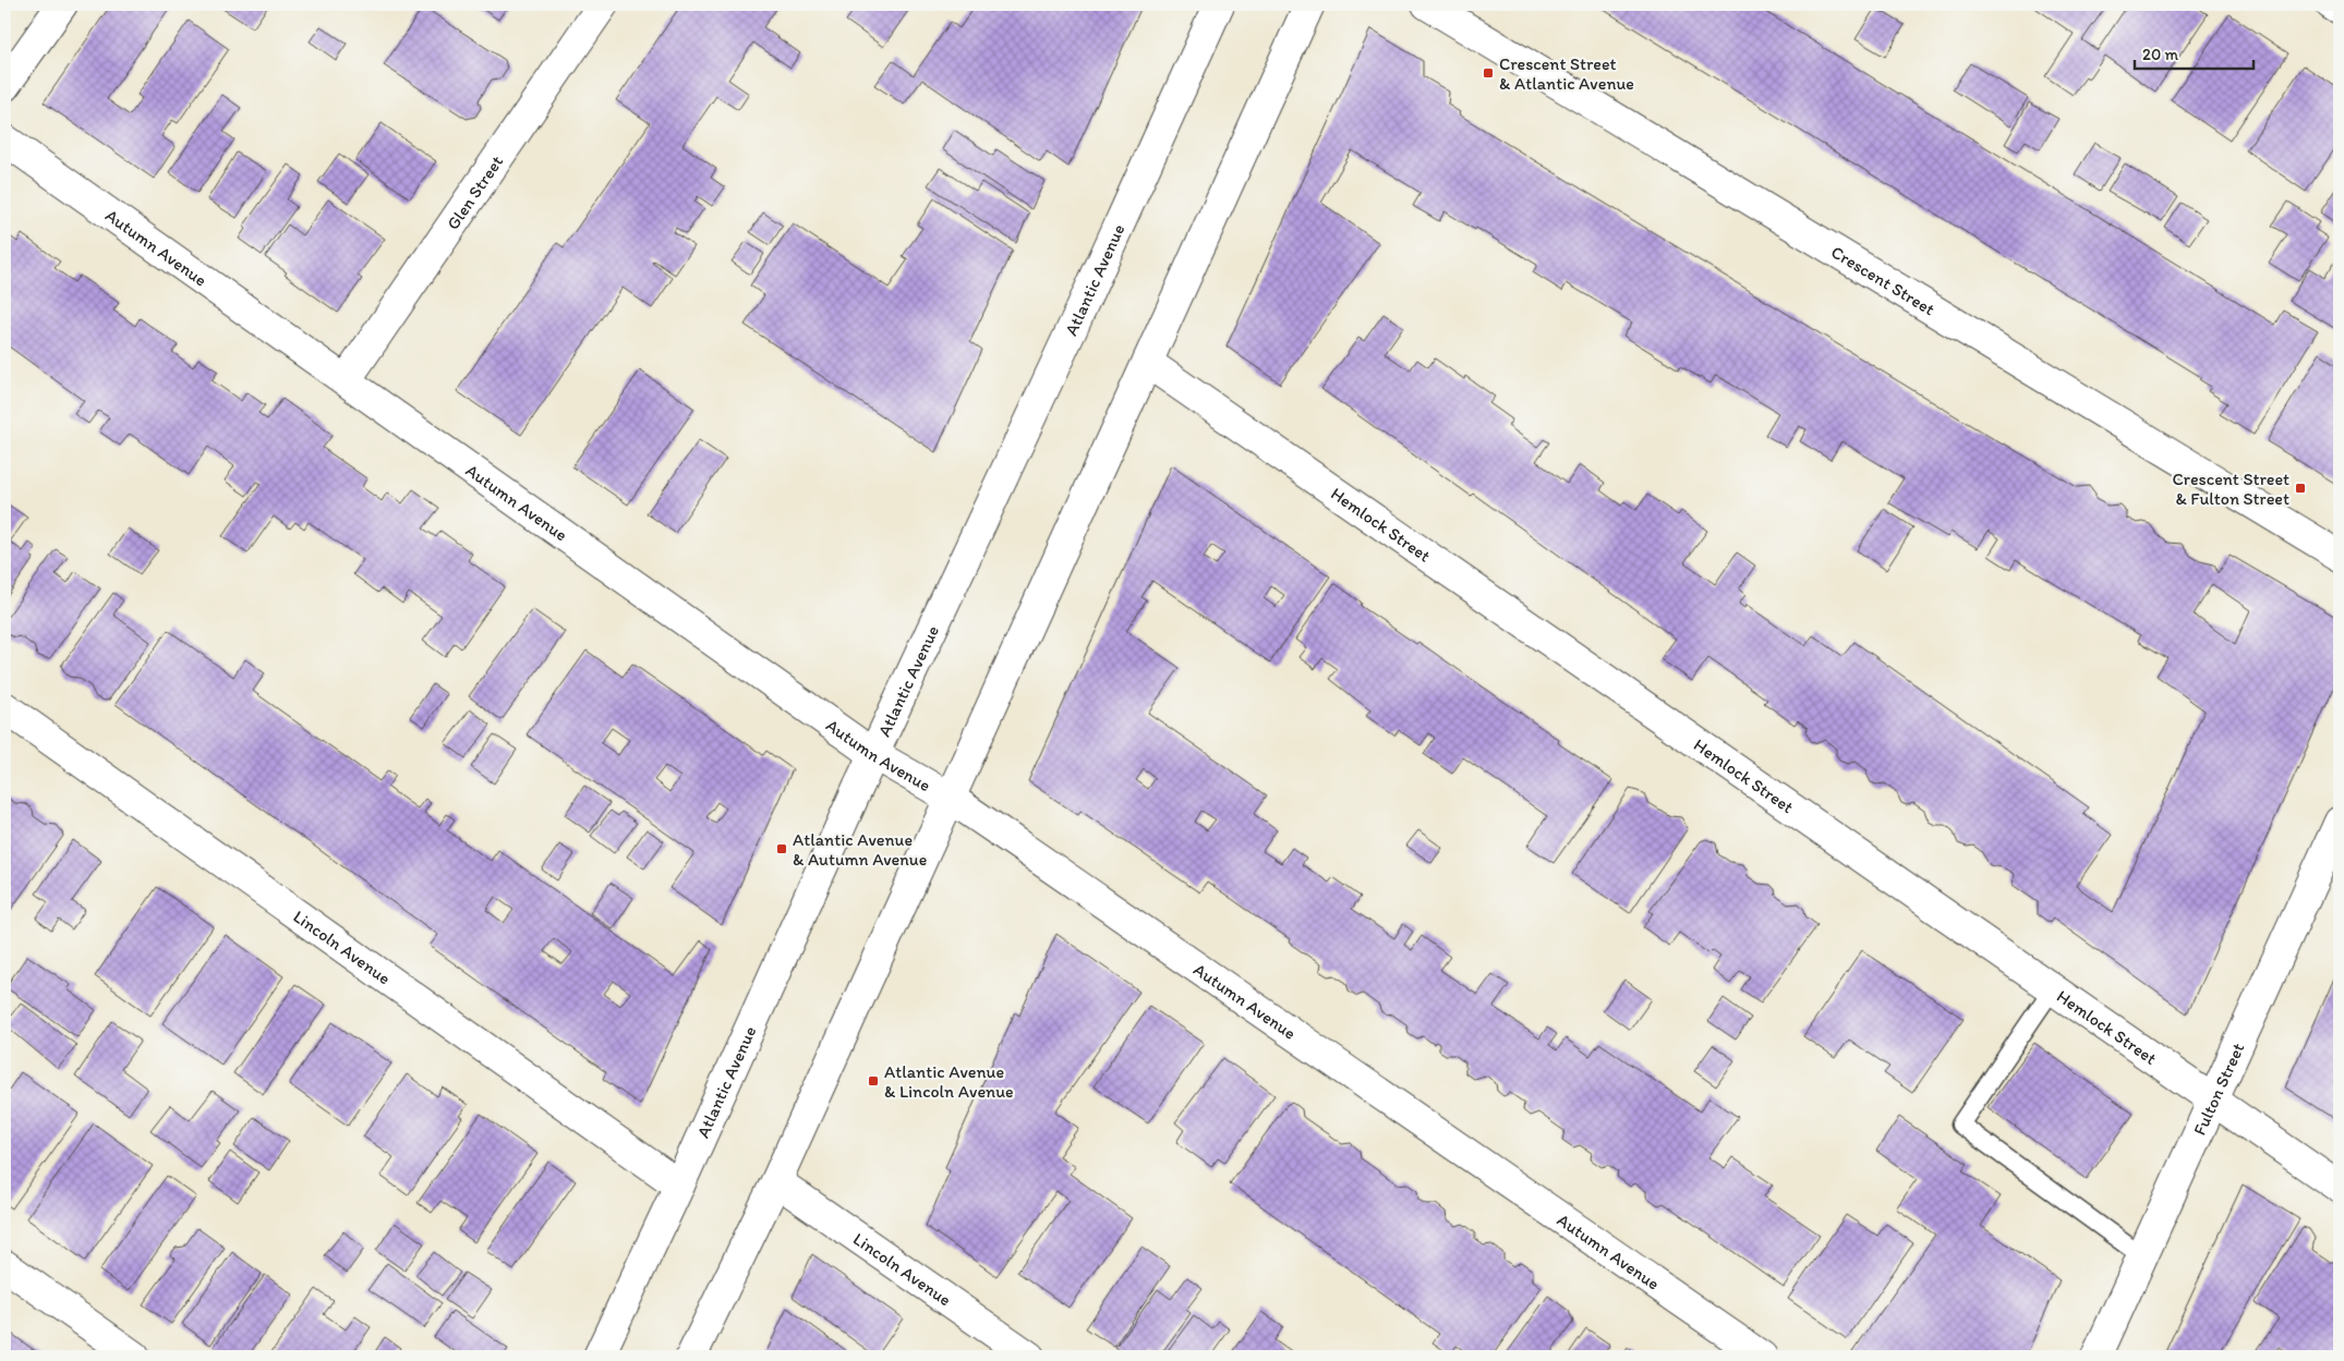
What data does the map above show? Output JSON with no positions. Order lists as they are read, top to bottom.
{
  "streets": {
    "street": [
      "Glen Street",
      "Autumn Avenue",
      "Crescent Street",
      "Atlantic Avenue",
      "Hemlock Street",
      "Lincoln Avenue",
      "Fulton Street"
    ]
  },
  "crossings": [
    ["Glen Street", "Autumn Avenue"],
    ["Autumn Avenue", "Atlantic Avenue"],
    ["Atlantic Avenue", "Lincoln Avenue"],
    ["Hemlock Street", "Fulton Street"]
  ],
  "places": {
    "transit": [
      "Crescent Street & Atlantic Avenue",
      "Crescent Street & Fulton Street",
      "Atlantic Avenue & Autumn Avenue",
      "Atlantic Avenue & Lincoln Avenue"
    ]
  },
  "scale_bar": "20 m"
}
